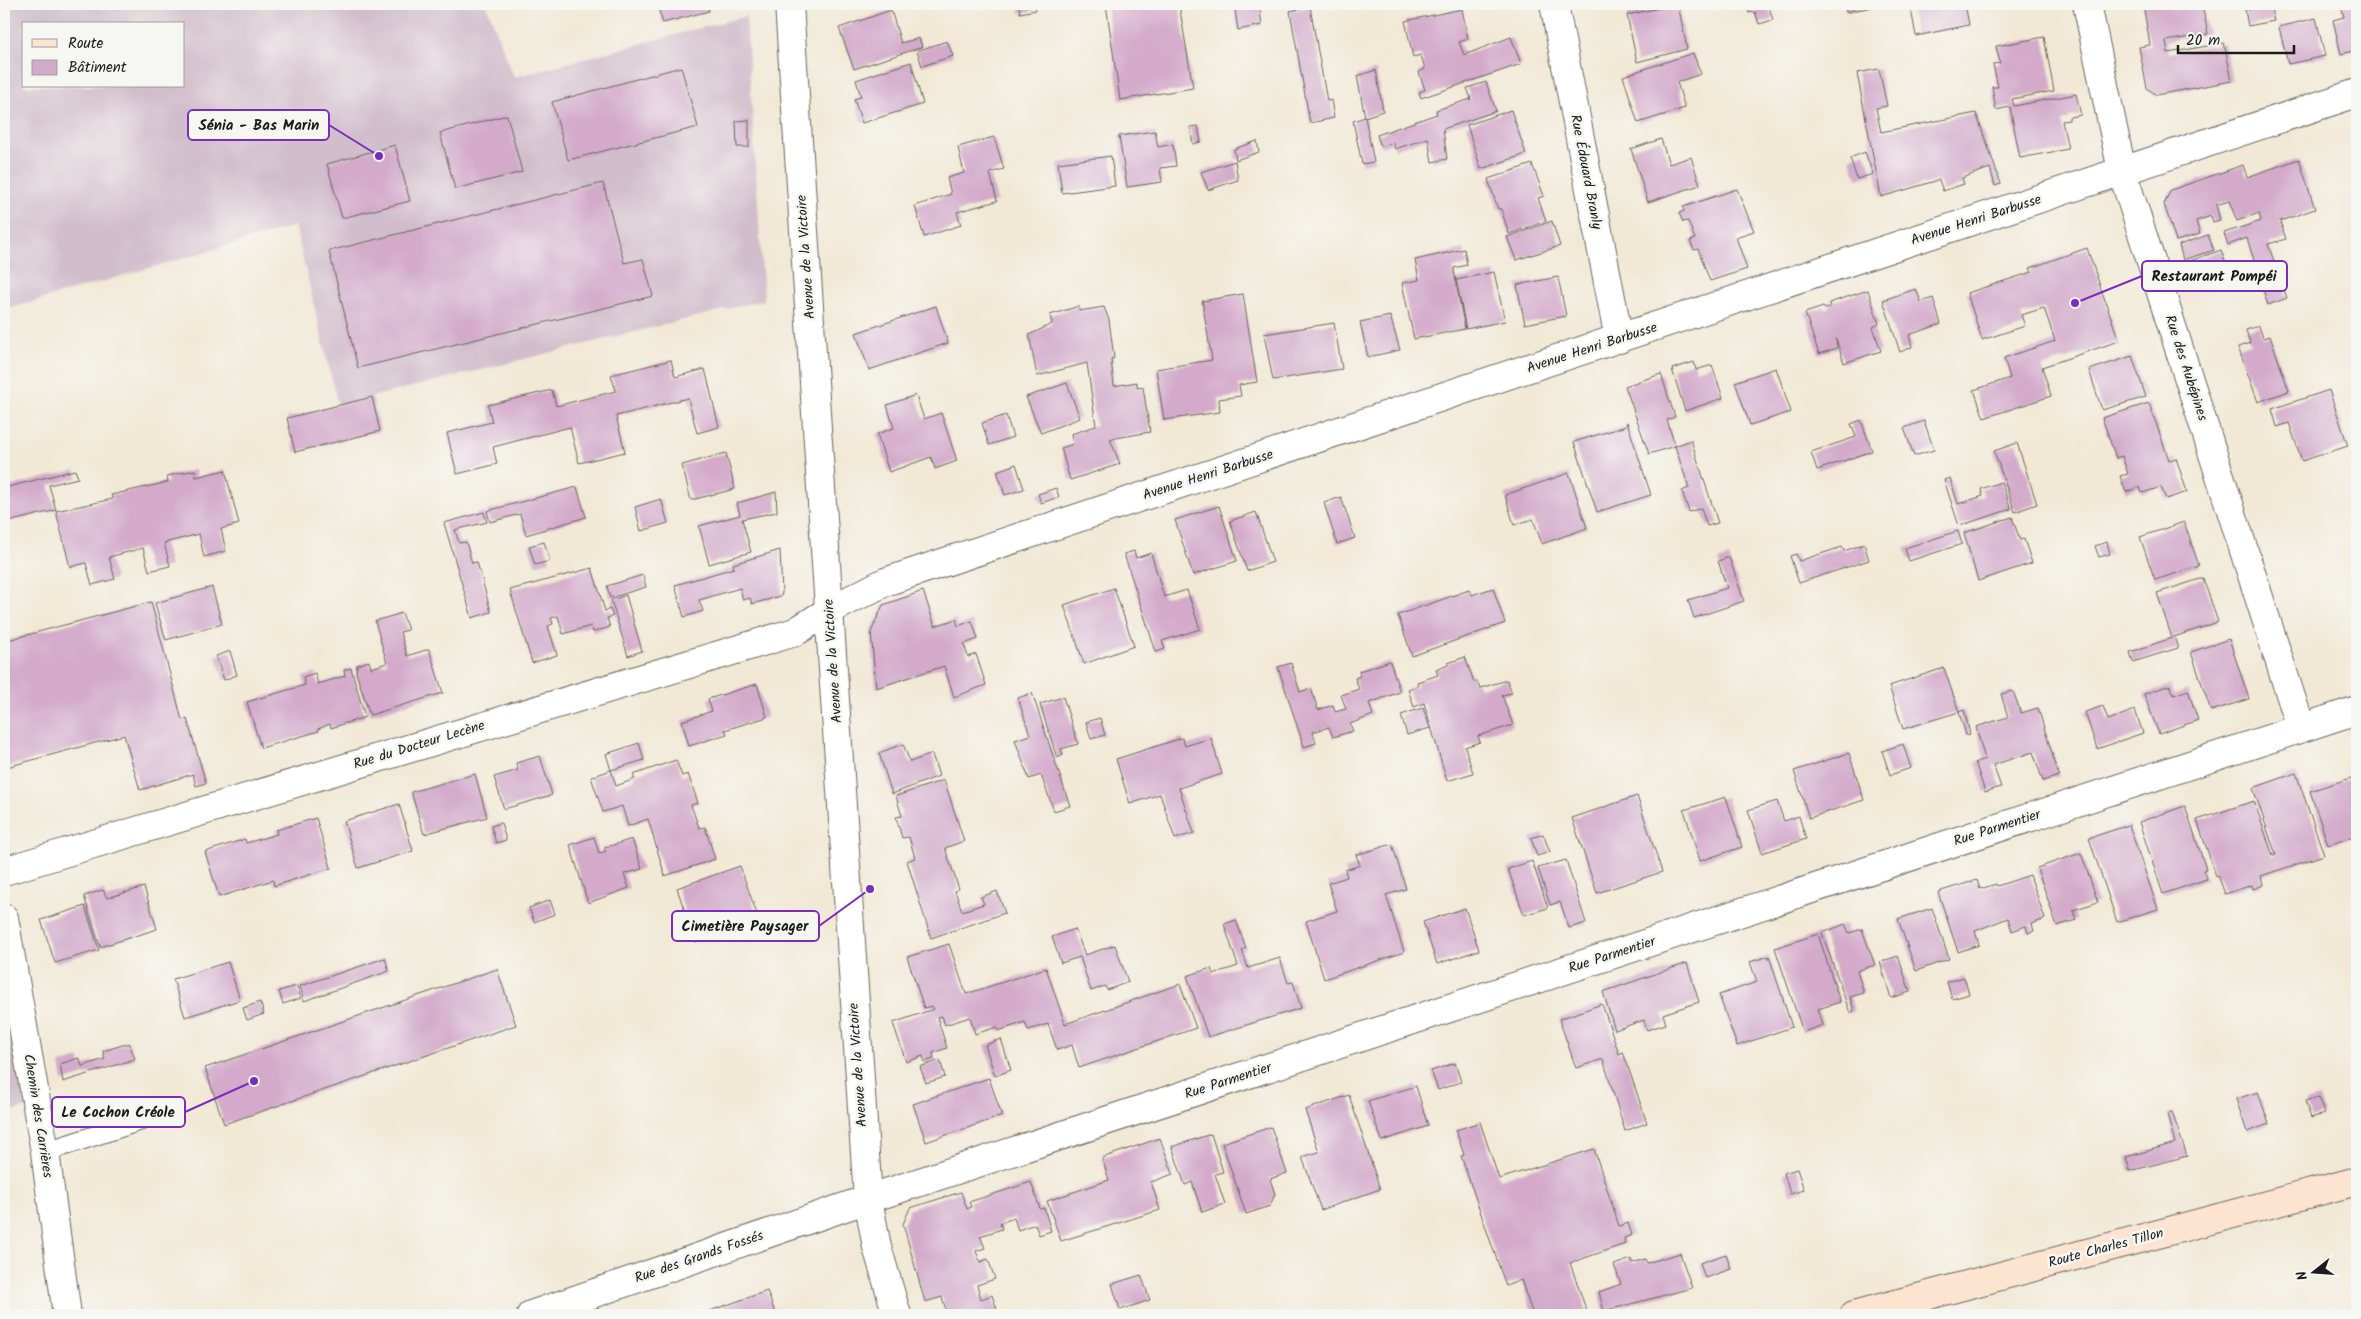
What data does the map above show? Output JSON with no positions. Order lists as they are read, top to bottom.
{
  "streets": {
    "main road": ["Route Charles Tillon"],
    "street": [
      "Rue Édouard Branly",
      "Avenue Henri Barbusse",
      "Avenue de la Victoire",
      "Rue des Aubépines",
      "Rue du Docteur Lecène",
      "Rue Parmentier",
      "Chemin des Carrières",
      "Rue des Grands Fossés"
    ]
  },
  "crossings": [
    ["Rue Édouard Branly", "Avenue Henri Barbusse"],
    ["Avenue Henri Barbusse", "Avenue de la Victoire"],
    ["Avenue Henri Barbusse", "Rue des Aubépines"],
    ["Avenue Henri Barbusse", "Rue du Docteur Lecène"],
    ["Avenue de la Victoire", "Rue du Docteur Lecène"],
    ["Avenue de la Victoire", "Rue Parmentier"],
    ["Avenue de la Victoire", "Rue des Grands Fossés"],
    ["Rue des Aubépines", "Rue Parmentier"],
    ["Rue Parmentier", "Rue des Grands Fossés"]
  ],
  "places": [
    "Sénia - Bas Marin",
    "Restaurant Pompéi",
    "Cimetière Paysager",
    "Le Cochon Créole"
  ],
  "legend": ["Route", "Bâtiment"],
  "scale_bar": "20 m",
  "north": "left"
}
